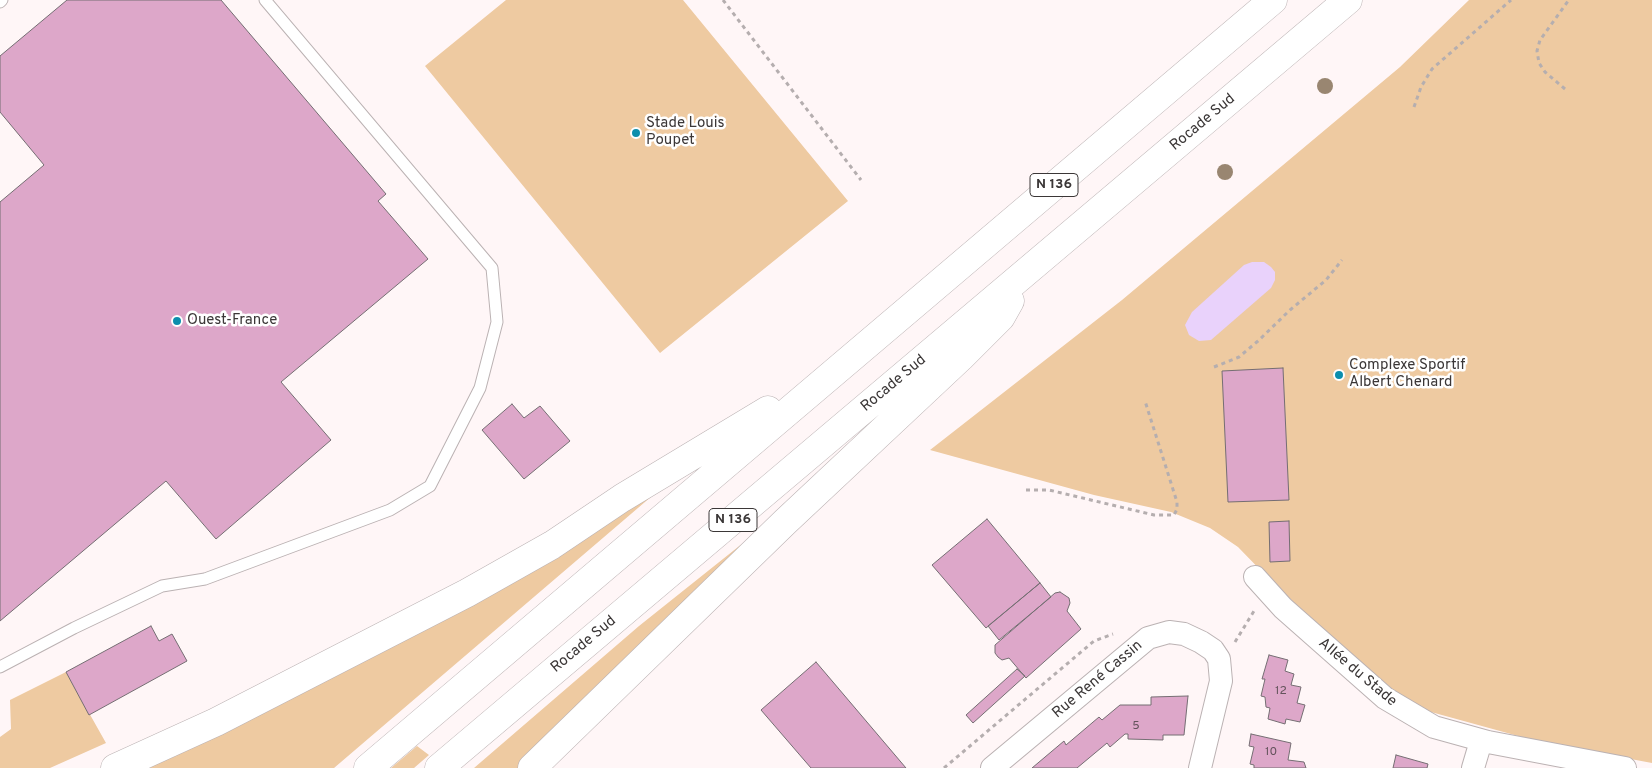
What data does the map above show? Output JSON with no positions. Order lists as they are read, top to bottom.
{
  "streets": {
    "highway": ["Rocade Sud", "N 136"],
    "street": ["Allée du Stade", "Rue René Cassin"]
  },
  "places": ["Stade Louis Poupet", "Ouest-France", "Complexe Sportif Albert Chenard"],
  "house_numbers": ["12", "5", "10"]
}
